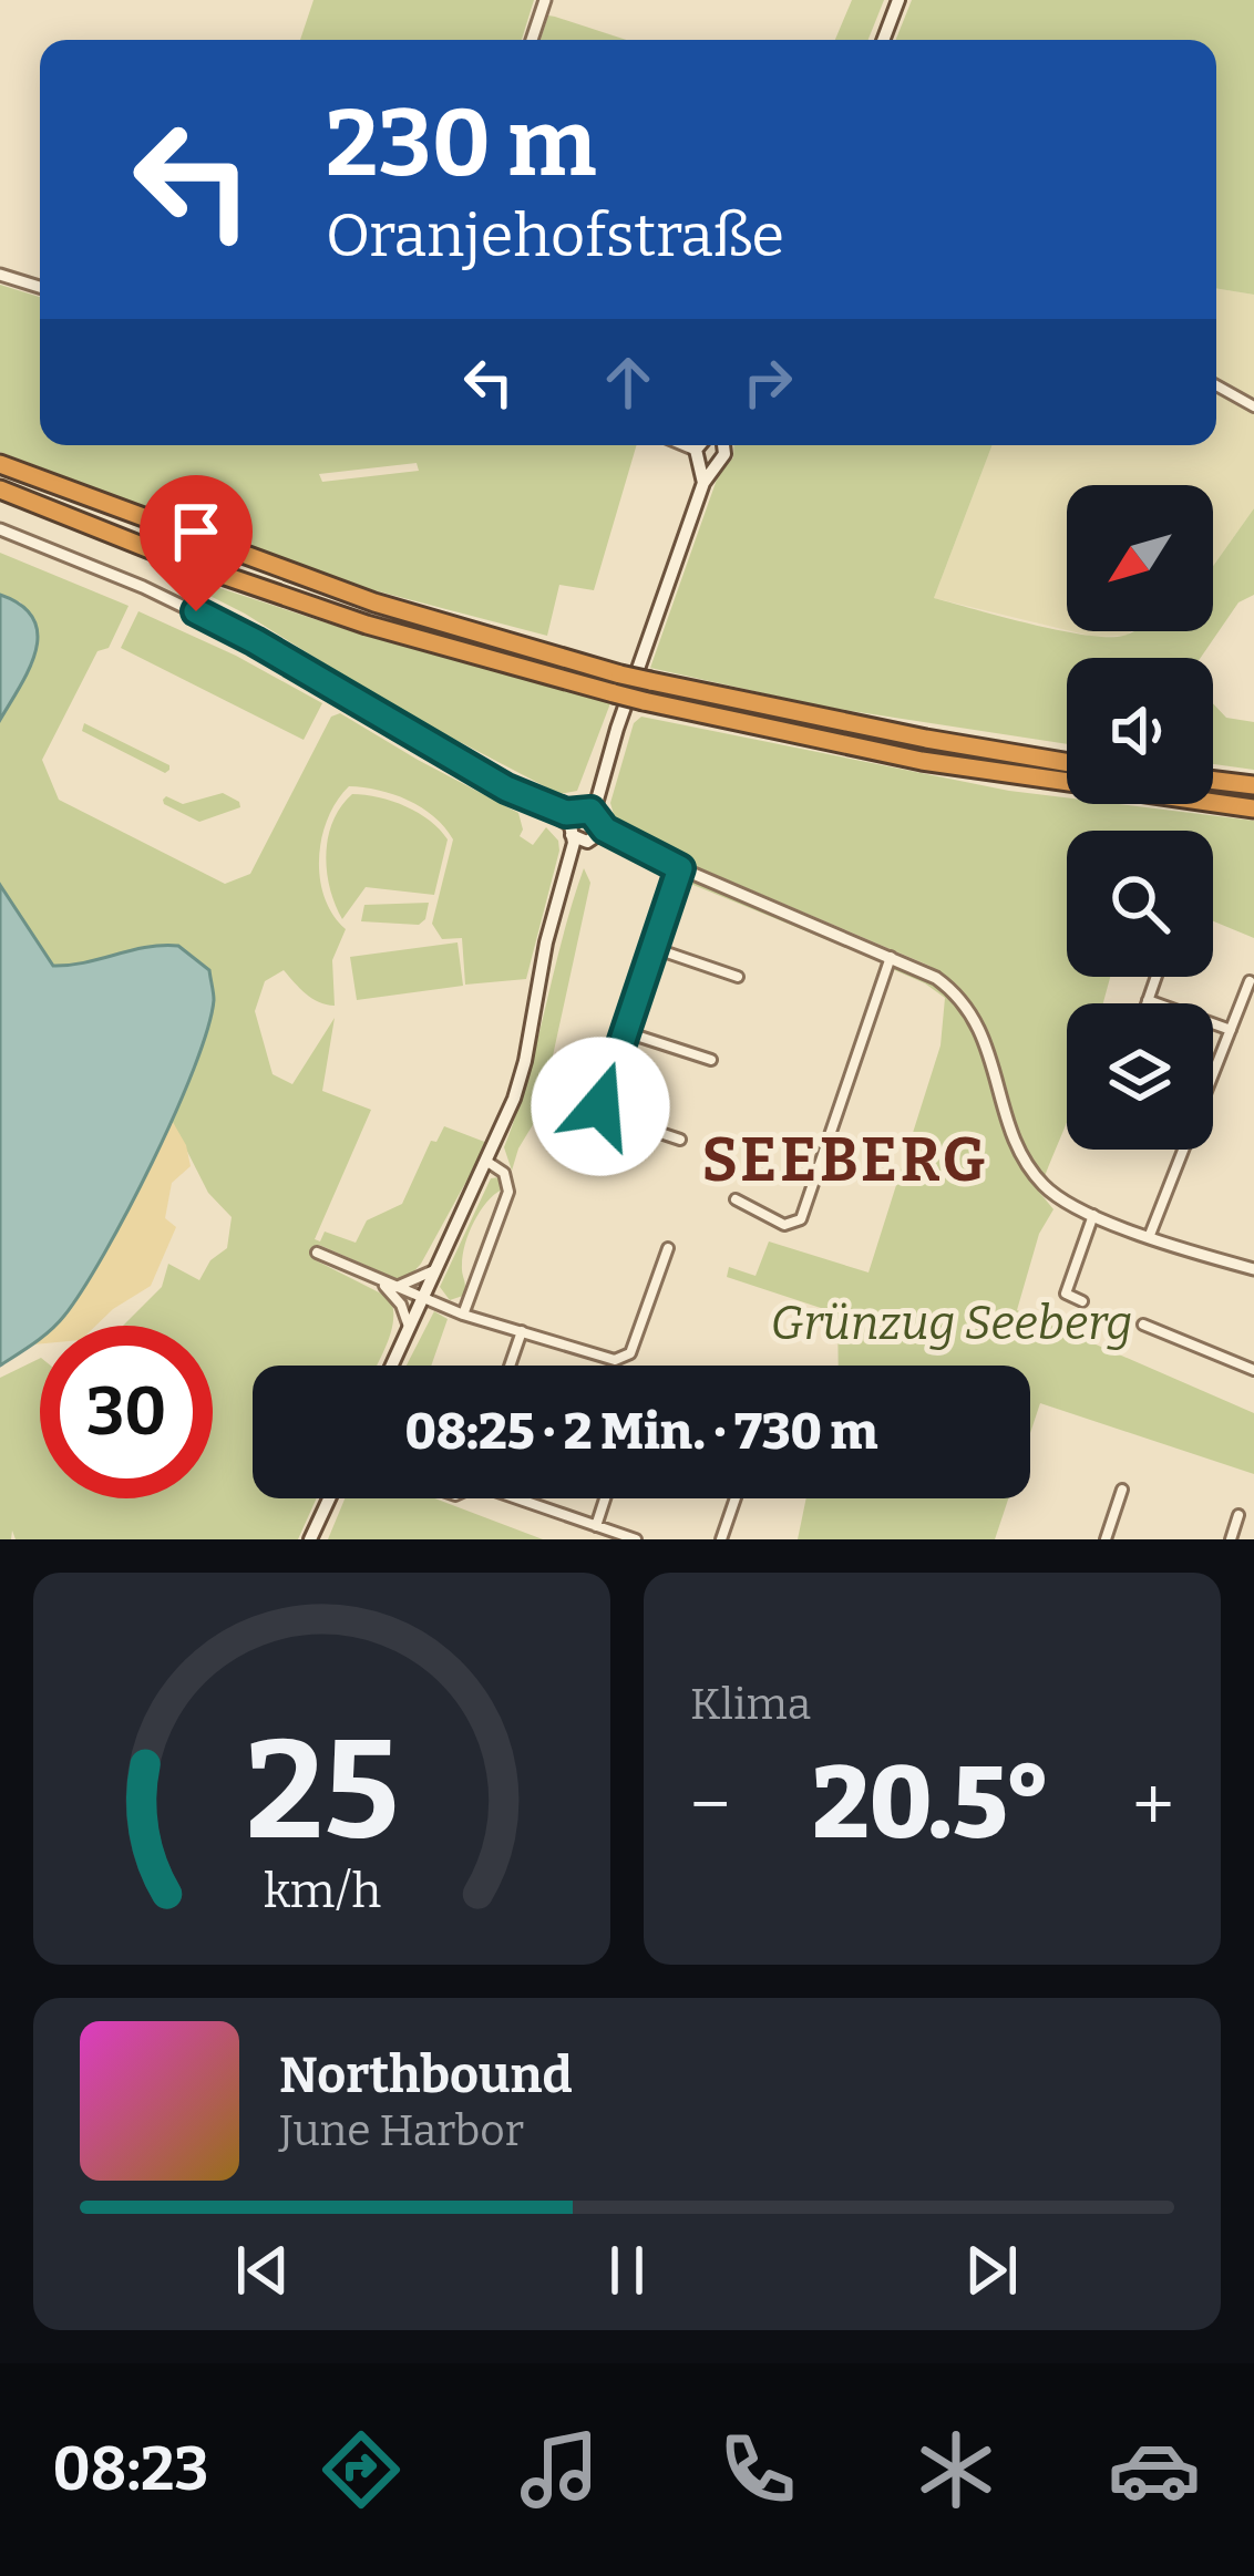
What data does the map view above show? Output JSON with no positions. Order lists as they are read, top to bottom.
{
  "districts": ["SEEBERG"],
  "parks": ["Grünzug Seeberg"],
  "north": "bottom left",
  "page": {
    "turn": ["230 m", "Oranjehofstraße"],
    "limit": "30",
    "trip": "08:25 · 2 Min. · 730 m",
    "tile": "Klima",
    "heat": ["−", "20.5°", "+"],
    "song": ["Northbound", "June Harbor"],
    "tabs": "08:23",
    "gauge": ["25", "km/h"]
  }
}
